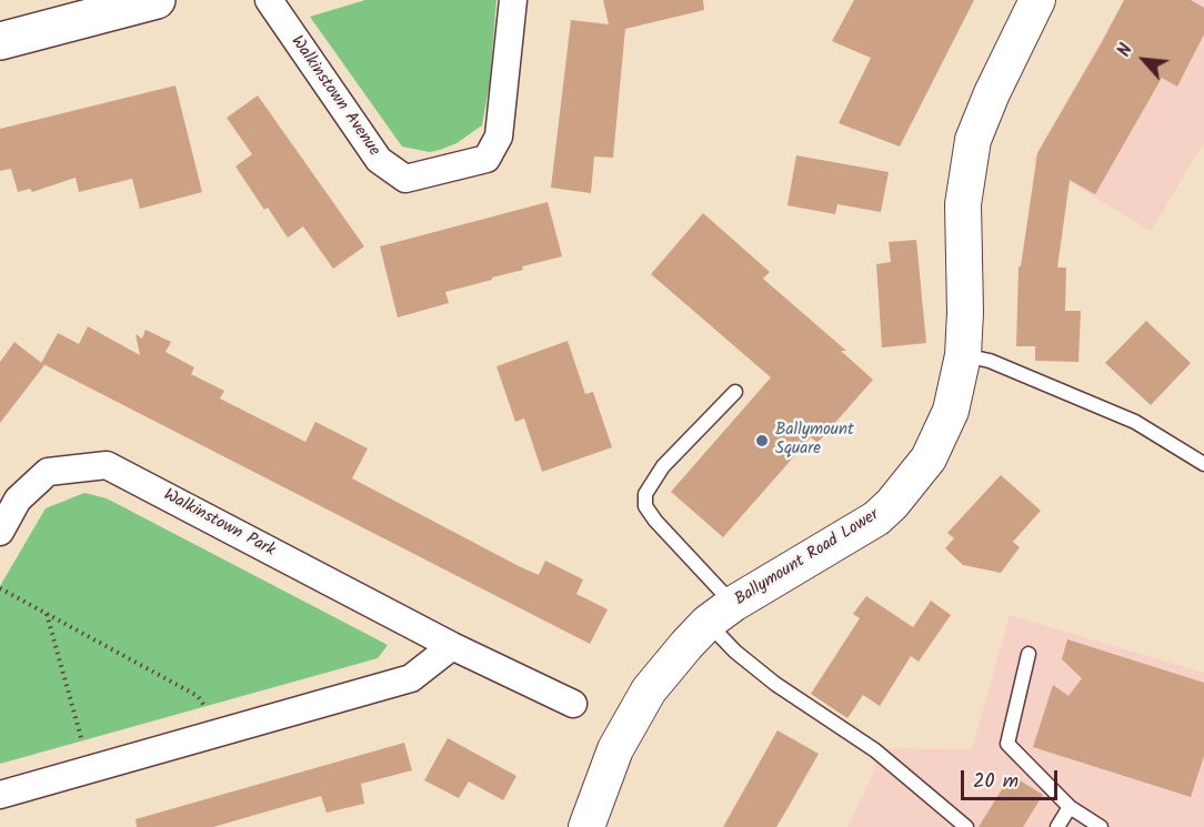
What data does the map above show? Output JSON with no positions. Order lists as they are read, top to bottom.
{
  "streets": {
    "street": ["Walkinstown Avenue", "Walkinstown Park", "Ballymount Road Lower"]
  },
  "places": ["Ballymount Square"],
  "scale_bar": "20 m",
  "north": "top left"
}
